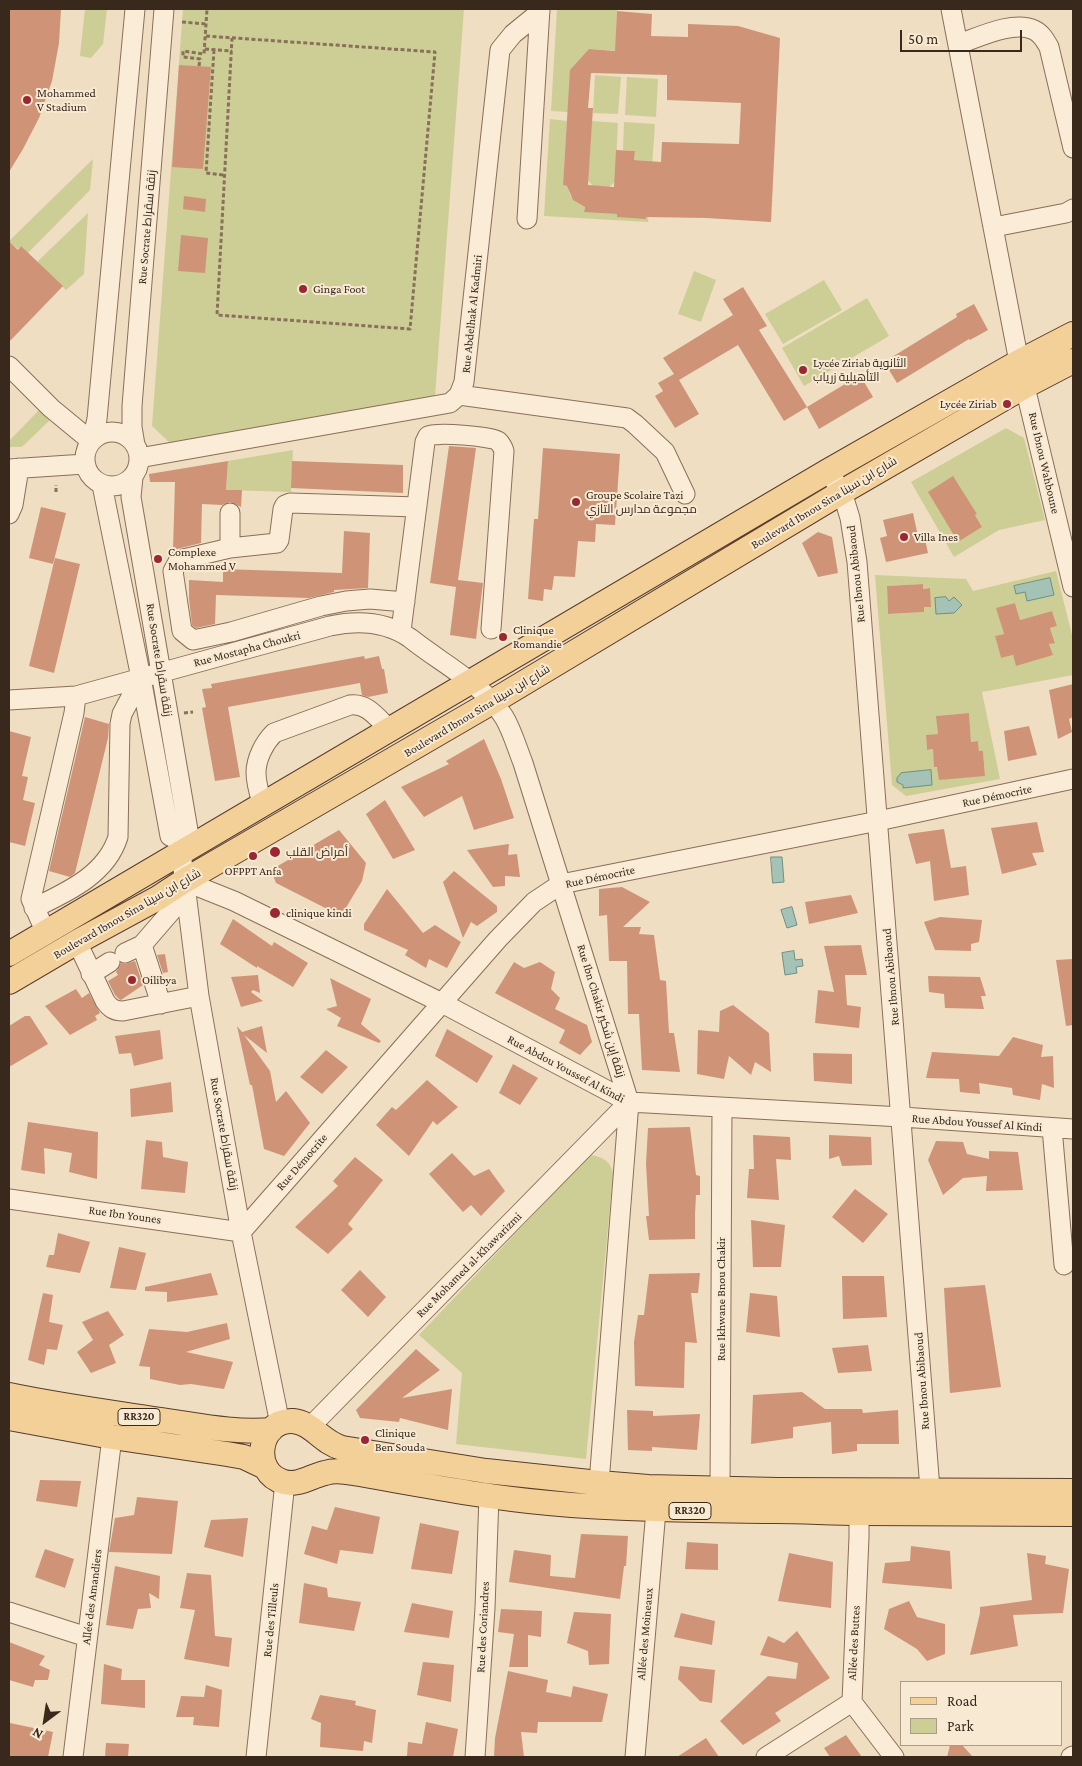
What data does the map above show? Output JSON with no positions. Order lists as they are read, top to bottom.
{
  "streets": {
    "main road": ["Boulevard Ibnou Sina شارع ابن سينا", "RR320"],
    "street": [
      "Rue Socrate زنقة سقراط",
      "Rue Abdelhak Al Kadmiri",
      "Rue Ibnou Wahboune",
      "Rue Ibnou Abibaoud",
      "Rue Mostapha Choukri",
      "Rue Démocrite",
      "Rue Ibn Chakir زنقة إبن شكير",
      "Rue Abdou Youssef Al Kindi",
      "Rue Ibn Younes",
      "Rue Mohamed al-Khawarizmi",
      "Rue Ikhwane Bnou Chakir",
      "Allée des Amandiers",
      "Rue des Tilleuls",
      "Rue des Coriandres",
      "Allée des Moineaux",
      "Allée des Buttes"
    ]
  },
  "crossings": [
    ["Rue Socrate زنقة سقراط", "Boulevard Ibnou Sina شارع ابن سينا"],
    ["Rue Socrate زنقة سقراط", "Rue Mostapha Choukri"],
    ["Rue Socrate زنقة سقراط", "Rue Démocrite"],
    ["Rue Socrate زنقة سقراط", "Rue Abdou Youssef Al Kindi"],
    ["Rue Socrate زنقة سقراط", "Rue Ibn Younes"],
    ["Rue Socrate زنقة سقراط", "Rue Mohamed al-Khawarizmi"],
    ["Rue Socrate زنقة سقراط", "RR320"],
    ["Rue Socrate زنقة سقراط", "Rue des Tilleuls"],
    ["Rue Ibnou Wahboune", "Boulevard Ibnou Sina شارع ابن سينا"],
    ["Boulevard Ibnou Sina شارع ابن سينا", "Rue Ibnou Abibaoud"],
    ["Boulevard Ibnou Sina شارع ابن سينا", "Rue Mostapha Choukri"],
    ["Boulevard Ibnou Sina شارع ابن سينا", "Rue Ibn Chakir زنقة إبن شكير"],
    ["Boulevard Ibnou Sina شارع ابن سينا", "Rue Abdou Youssef Al Kindi"],
    ["Rue Ibnou Abibaoud", "Rue Démocrite"],
    ["Rue Ibnou Abibaoud", "Rue Abdou Youssef Al Kindi"],
    ["Rue Ibnou Abibaoud", "RR320"],
    ["Rue Mostapha Choukri", "Rue Ibn Chakir زنقة إبن شكير"],
    ["Rue Démocrite", "Rue Ibn Chakir زنقة إبن شكير"],
    ["Rue Démocrite", "Rue Abdou Youssef Al Kindi"],
    ["Rue Démocrite", "Rue Ibn Younes"],
    ["Rue Ibn Chakir زنقة إبن شكير", "Rue Abdou Youssef Al Kindi"],
    ["Rue Ibn Chakir زنقة إبن شكير", "Rue Mohamed al-Khawarizmi"],
    ["Rue Ibn Chakir زنقة إبن شكير", "RR320"],
    ["Rue Abdou Youssef Al Kindi", "Rue Mohamed al-Khawarizmi"],
    ["Rue Abdou Youssef Al Kindi", "Rue Ikhwane Bnou Chakir"],
    ["Rue Mohamed al-Khawarizmi", "RR320"],
    ["Rue Mohamed al-Khawarizmi", "Rue des Tilleuls"],
    ["Rue Ikhwane Bnou Chakir", "RR320"],
    ["RR320", "Allée des Amandiers"],
    ["RR320", "Rue des Tilleuls"],
    ["RR320", "Rue des Coriandres"],
    ["RR320", "Allée des Moineaux"],
    ["RR320", "Allée des Buttes"]
  ],
  "places": [
    "Mohammed V Stadium",
    "Ginga Foot",
    "Lycée Ziriab الثانوية التأهيلية زرياب",
    "Lycée Ziriab",
    "Groupe Scolaire Tazi مجموعة مدارس التازي",
    "Villa Ines",
    "Complexe Mohammed V",
    "Clinique Romandie",
    "أمراض القلب",
    "OFPPT Anfa",
    "clinique kindi",
    "Oilibya",
    "Clinique Ben Souda"
  ],
  "legend": ["Road", "Park"],
  "scale_bar": "50 m",
  "north": "bottom left"
}
